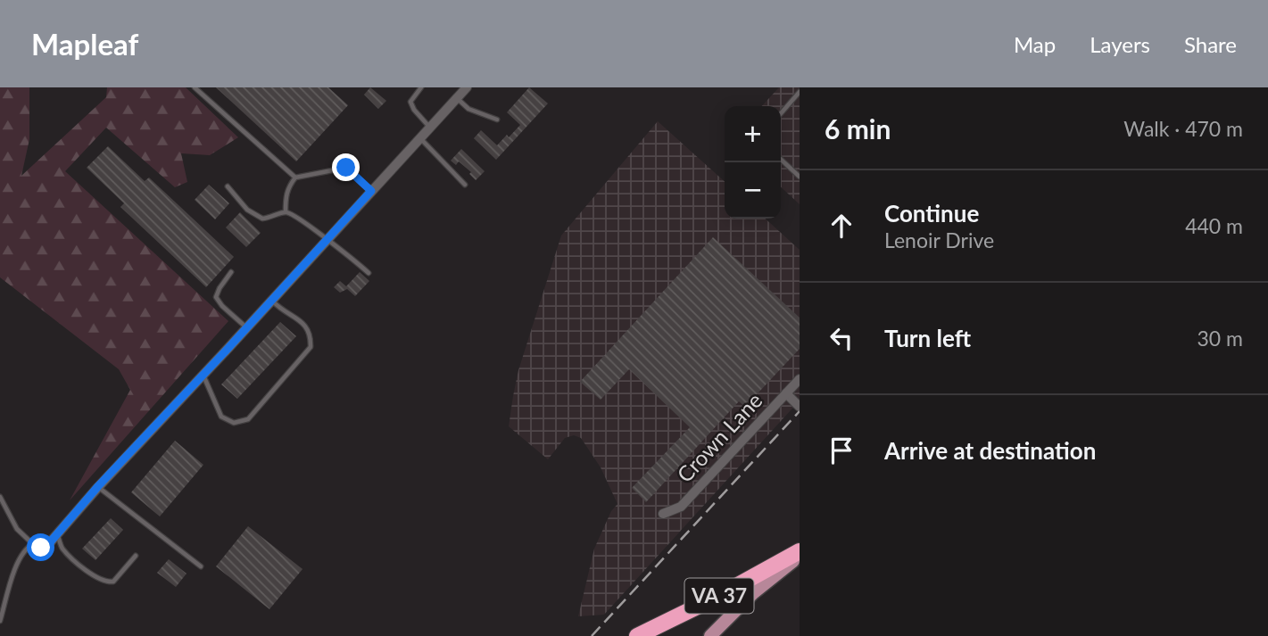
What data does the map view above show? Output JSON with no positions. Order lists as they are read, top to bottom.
{
  "streets": {
    "highway": ["VA 37"],
    "street": ["Crown Lane"]
  },
  "page": {
    "header": "Mapleaf",
    "nav": ["Map", "Layers", "Share"],
    "heading": ["6 min", "Walk · 470 m"],
    "map_buttons": ["+", "−"],
    "list": [
      ["Continue", "Lenoir Drive", "440 m"],
      ["Turn left", "30 m"],
      "Arrive at destination"
    ]
  }
}
